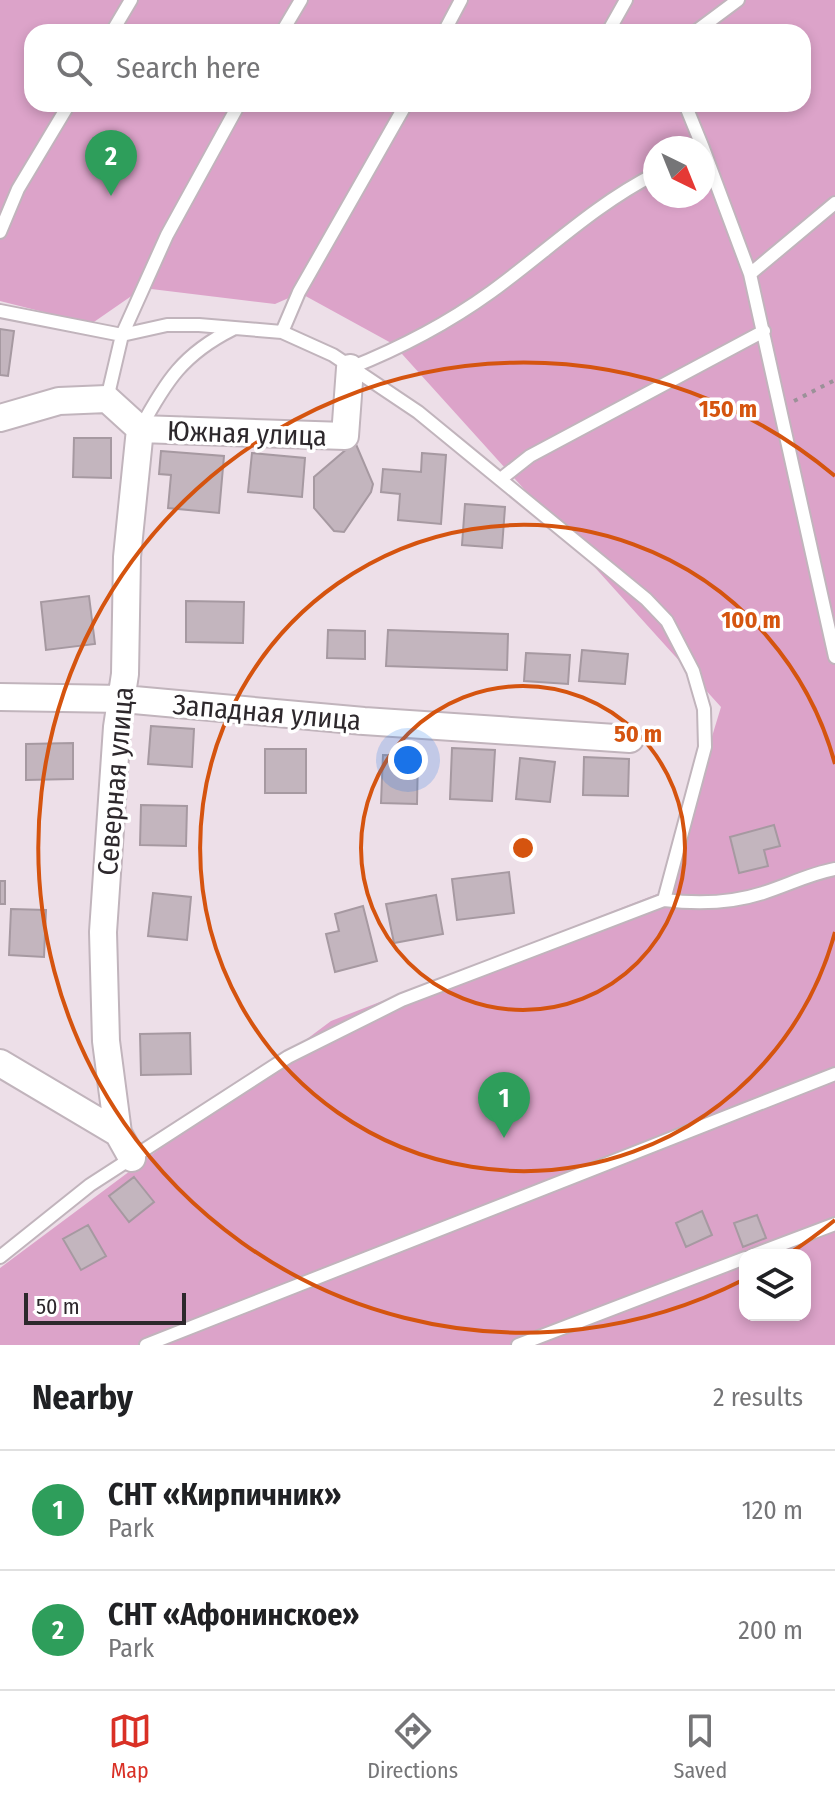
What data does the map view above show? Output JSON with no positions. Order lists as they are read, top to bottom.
{
  "streets": {
    "street": ["Южная улица", "Западная улица", "Северная улица"]
  },
  "crossings": [
    ["Южная улица", "Северная улица"],
    ["Западная улица", "Северная улица"]
  ],
  "scale_bar": "50 m",
  "north": "bottom right",
  "page": {
    "search": "Search here",
    "pins": ["2", "1"],
    "scale": "50 m",
    "heading": ["Nearby", "2 results"],
    "list": [
      {
        "mark": "1",
        "name": "СНТ «Кирпичник»",
        "note": "Park",
        "value": "120 m"
      },
      {
        "mark": "2",
        "name": "СНТ «Афонинское»",
        "note": "Park",
        "value": "200 m"
      }
    ],
    "nav": ["Map", "Directions", "Saved"]
  },
  "rings": ["150 m", "100 m", "50 m"]
}
